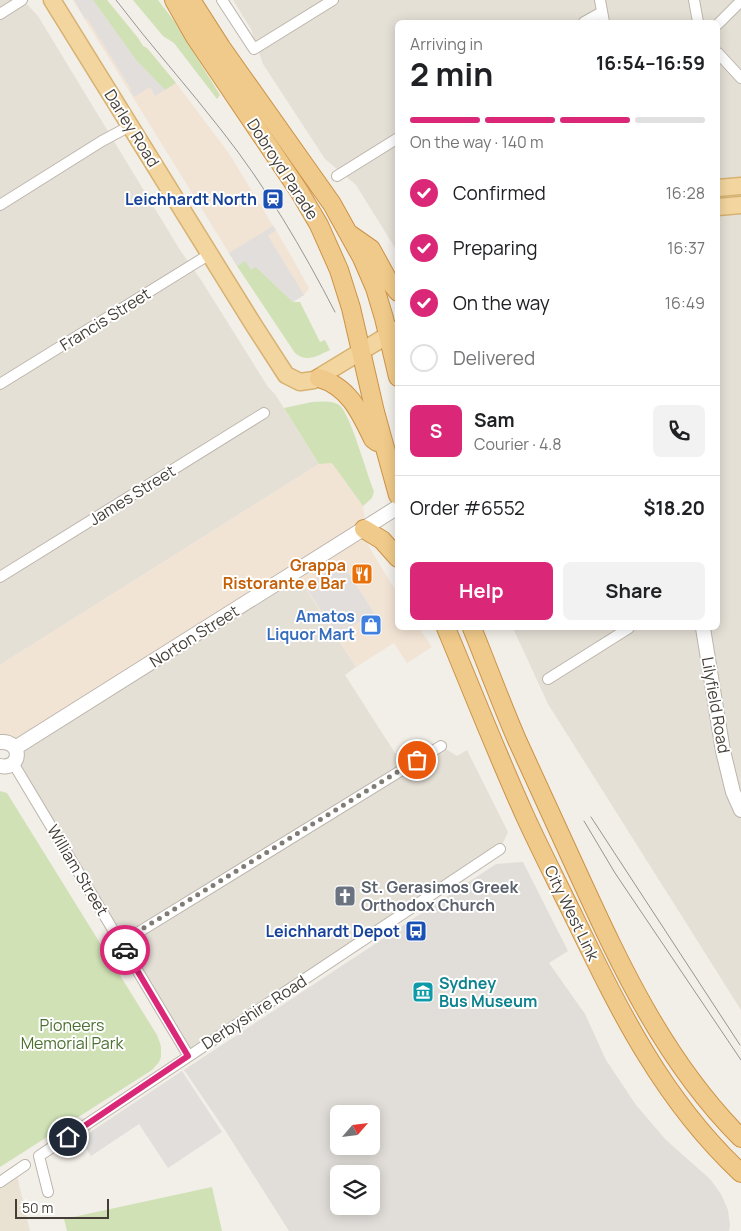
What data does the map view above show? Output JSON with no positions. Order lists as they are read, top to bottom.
{
  "streets": {
    "highway": ["Dobroyd Parade", "City West Link"],
    "main road": ["Darley Road"],
    "street": [
      "Francis Street",
      "James Street",
      "Norton Street",
      "Lilyfield Road",
      "William Street",
      "Derbyshire Road"
    ]
  },
  "crossings": [
    ["Darley Road", "Francis Street"],
    ["William Street", "Derbyshire Road"]
  ],
  "parks": ["Pioneers Memorial Park"],
  "places": {
    "station": ["Leichhardt North"],
    "restaurant": ["Grappa Ristorante e Bar"],
    "shop": ["Amatos Liquor Mart"],
    "church": ["St. Gerasimos Greek Orthodox Church"],
    "bus stop": ["Leichhardt Depot"],
    "museum": ["Sydney Bus Museum"]
  },
  "scale_bar": "50 m",
  "north": "top right",
  "page": {
    "heading": ["2 min", "Arriving in", "16:54–16:59"],
    "panel": [
      "Sam",
      "Courier · 4.8",
      "Order #6552",
      "$18.20"
    ],
    "bar": "On the way · 140 m",
    "list": [
      ["Confirmed", "16:28"],
      ["Preparing", "16:37"],
      ["On the way", "16:49"],
      "Delivered"
    ],
    "round": "S",
    "buttons": ["Help", "Share"],
    "scale": "50 m"
  }
}
